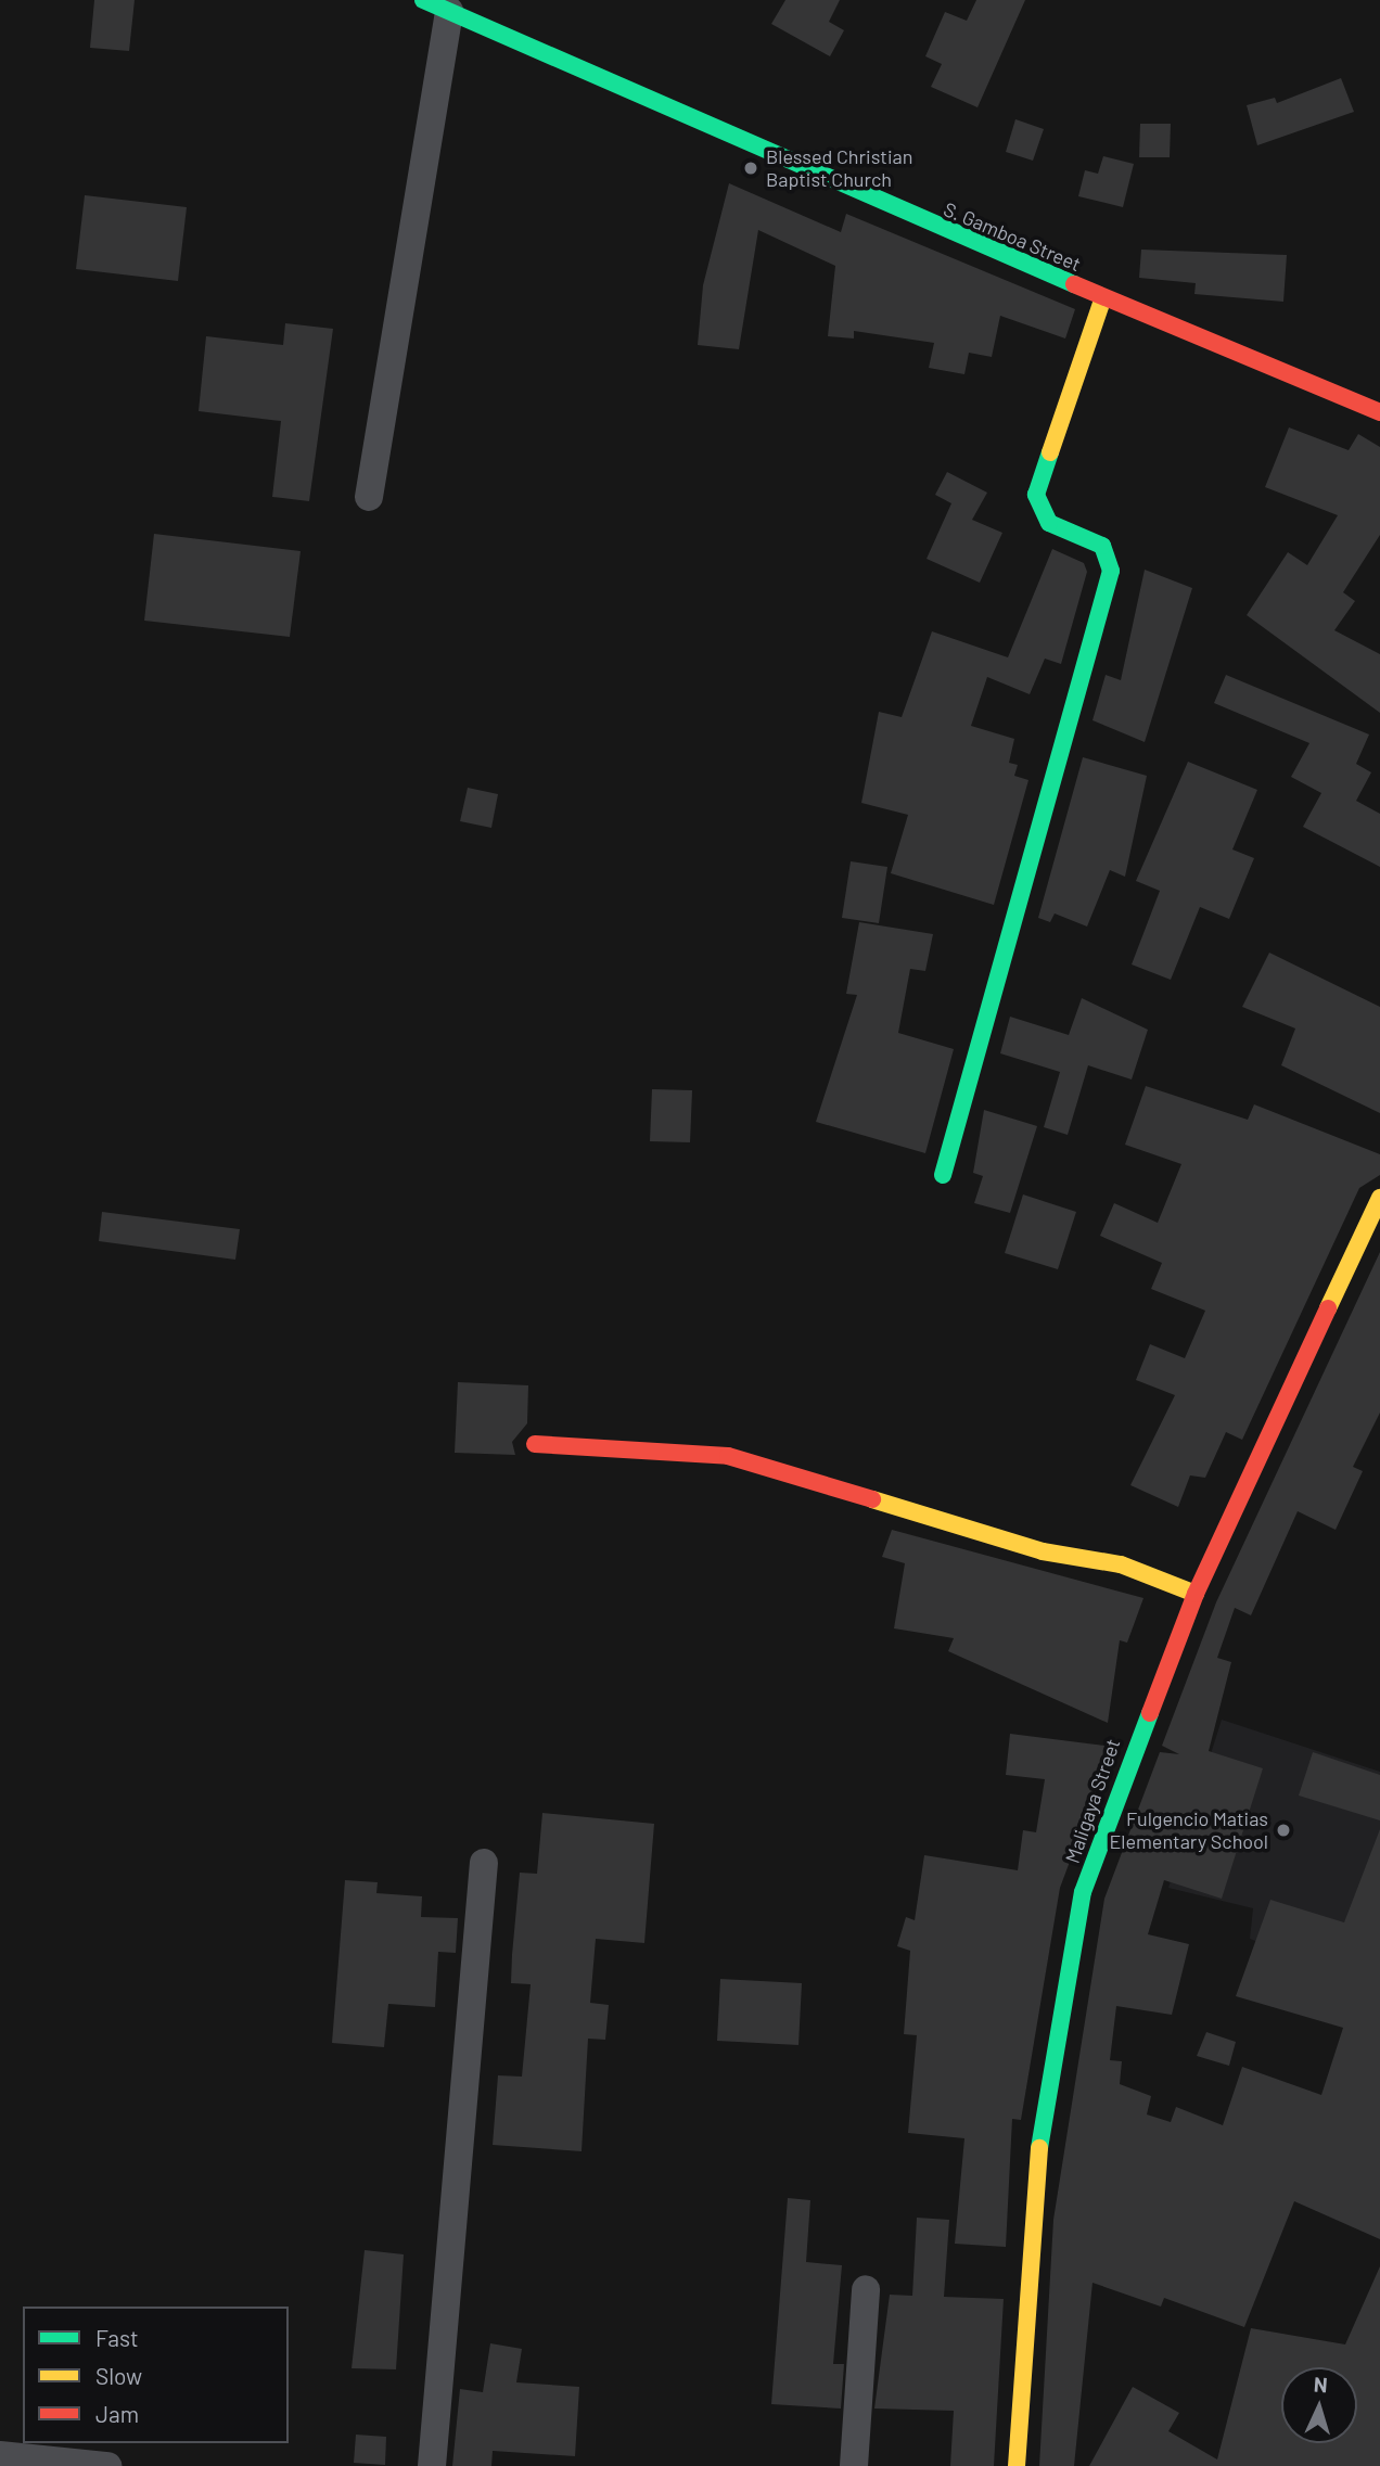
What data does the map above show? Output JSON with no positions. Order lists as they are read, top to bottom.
{
  "streets": {
    "street": ["S. Gamboa Street", "Maligaya Street"]
  },
  "places": ["Blessed Christian Baptist Church", "Fulgencio Matias Elementary School"],
  "legend": ["Fast", "Slow", "Jam"],
  "north": "top"
}
